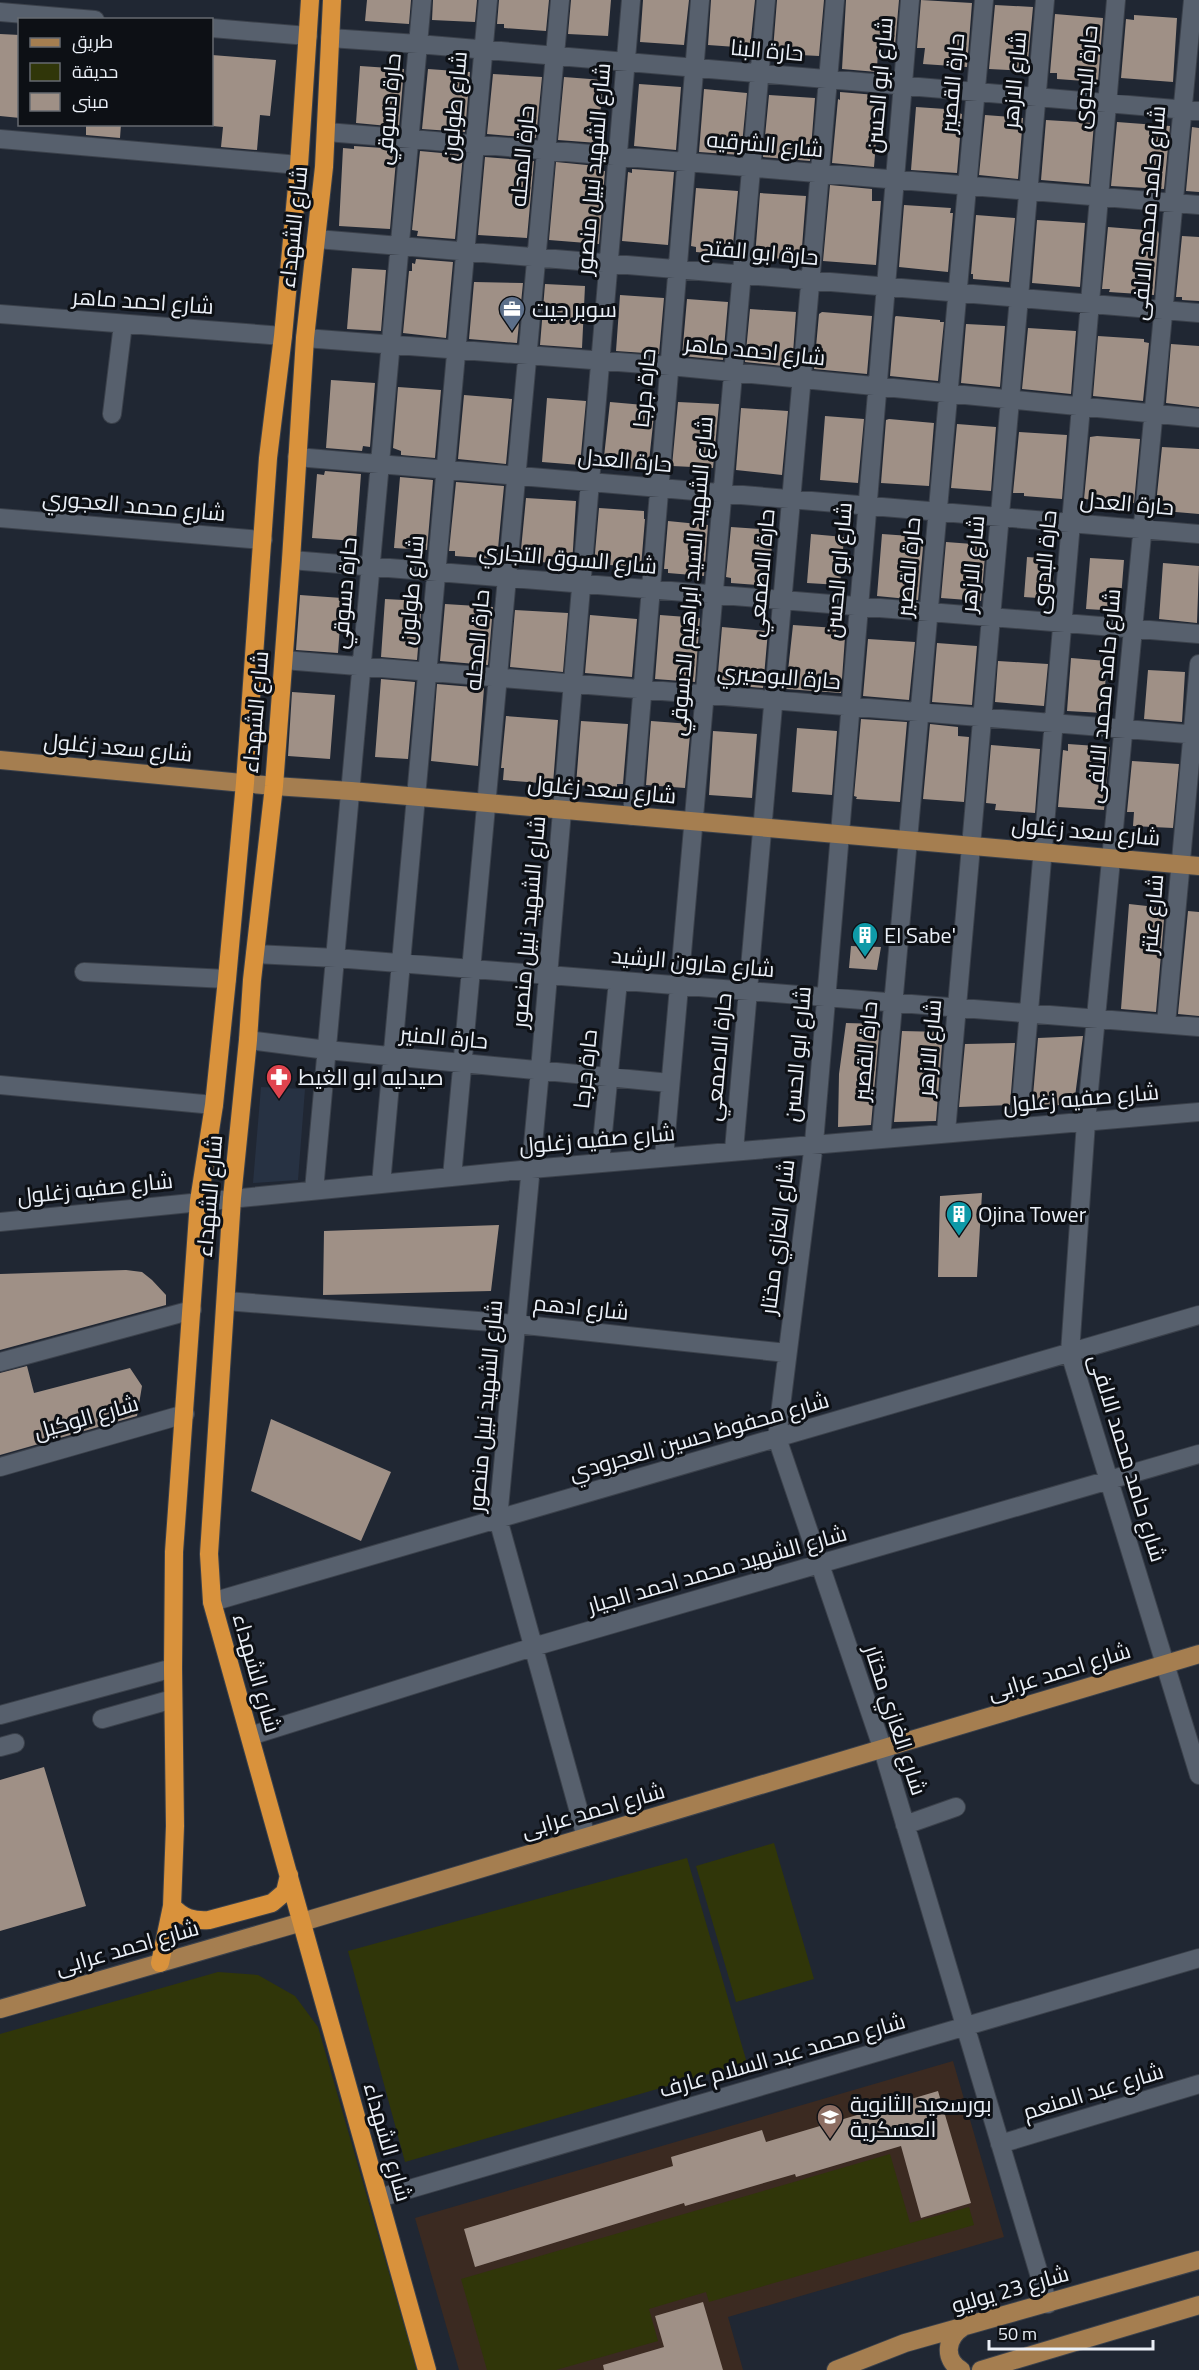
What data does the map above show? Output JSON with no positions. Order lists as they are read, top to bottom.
{
  "streets": {
    "highway": ["شارع الشهداء"],
    "main road": ["شارع سعد زغلول", "شارع احمد عرابى", "شارع 23 يوليو"],
    "street": [
      "حارة البنا",
      "حارة البدوى",
      "شارع الازهر",
      "حارة القصير",
      "شارع ابو الحسن",
      "شارع طولون",
      "حارة دسوقي",
      "شارع الشرقيه",
      "حارة المحله",
      "شارع الشهيد نبيل منصور",
      "شارع حامد محمد الالفى",
      "حارة ابو الفتح",
      "شارع احمد ماهر",
      "حارة جرجا",
      "حارة العدل",
      "شارع محمد العجوري",
      "شارع السوق التجاري",
      "حارة الاصمعي",
      "شارع الشهيد السيد ابراهيم الدسوقي",
      "حارة البوصيري",
      "شارع عنتر",
      "شارع هارون الرشيد",
      "حارة المنير",
      "شارع صفيه زغلول",
      "شارع الغازي مختار",
      "شارع ادهم",
      "شارع الوكيل",
      "شارع محفوظ حسين العجرودي",
      "شارع الشهيد محمد احمد الجيار",
      "شارع محمد عبد السلام عارف",
      "شارع عبد المنعم"
    ]
  },
  "crossings": [
    ["حارة البنا", "حارة البدوى"],
    ["حارة البنا", "شارع الازهر"],
    ["حارة البنا", "حارة القصير"],
    ["حارة البنا", "شارع ابو الحسن"],
    ["حارة البنا", "شارع طولون"],
    ["حارة البنا", "حارة دسوقي"],
    ["حارة البنا", "حارة المحله"],
    ["حارة البنا", "شارع الشهيد نبيل منصور"],
    ["حارة البنا", "شارع حامد محمد الالفى"],
    ["حارة البنا", "شارع الشهداء"],
    ["حارة البنا", "حارة جرجا"],
    ["حارة البنا", "حارة الاصمعي"],
    ["حارة البنا", "شارع الشهيد السيد ابراهيم الدسوقي"],
    ["حارة البدوى", "شارع الشرقيه"],
    ["حارة البدوى", "حارة ابو الفتح"],
    ["حارة البدوى", "شارع احمد ماهر"],
    ["حارة البدوى", "حارة العدل"],
    ["حارة البدوى", "شارع السوق التجاري"],
    ["حارة البدوى", "حارة البوصيري"],
    ["حارة البدوى", "شارع سعد زغلول"],
    ["حارة البدوى", "شارع هارون الرشيد"],
    ["حارة البدوى", "شارع صفيه زغلول"],
    ["شارع الازهر", "شارع الشرقيه"],
    ["شارع الازهر", "حارة ابو الفتح"],
    ["شارع الازهر", "شارع احمد ماهر"],
    ["شارع الازهر", "حارة العدل"],
    ["شارع الازهر", "شارع السوق التجاري"],
    ["شارع الازهر", "حارة البوصيري"],
    ["شارع الازهر", "شارع سعد زغلول"],
    ["شارع الازهر", "شارع هارون الرشيد"],
    ["شارع الازهر", "شارع صفيه زغلول"],
    ["حارة القصير", "شارع الشرقيه"],
    ["حارة القصير", "حارة ابو الفتح"],
    ["حارة القصير", "شارع احمد ماهر"],
    ["حارة القصير", "حارة العدل"],
    ["حارة القصير", "شارع السوق التجاري"],
    ["حارة القصير", "حارة البوصيري"],
    ["حارة القصير", "شارع سعد زغلول"],
    ["حارة القصير", "شارع هارون الرشيد"],
    ["حارة القصير", "شارع صفيه زغلول"],
    ["شارع ابو الحسن", "شارع الشرقيه"],
    ["شارع ابو الحسن", "حارة ابو الفتح"],
    ["شارع ابو الحسن", "شارع احمد ماهر"],
    ["شارع ابو الحسن", "حارة العدل"],
    ["شارع ابو الحسن", "شارع السوق التجاري"],
    ["شارع ابو الحسن", "حارة البوصيري"],
    ["شارع ابو الحسن", "شارع سعد زغلول"],
    ["شارع ابو الحسن", "شارع هارون الرشيد"],
    ["شارع ابو الحسن", "شارع صفيه زغلول"],
    ["شارع ابو الحسن", "شارع الغازي مختار"],
    ["شارع طولون", "شارع الشرقيه"],
    ["شارع طولون", "حارة ابو الفتح"],
    ["شارع طولون", "شارع احمد ماهر"],
    ["شارع طولون", "حارة العدل"],
    ["شارع طولون", "شارع السوق التجاري"],
    ["شارع طولون", "حارة البوصيري"],
    ["شارع طولون", "شارع سعد زغلول"],
    ["شارع طولون", "شارع هارون الرشيد"],
    ["شارع طولون", "حارة المنير"],
    ["شارع طولون", "شارع صفيه زغلول"],
    ["حارة دسوقي", "شارع الشرقيه"],
    ["حارة دسوقي", "حارة ابو الفتح"],
    ["حارة دسوقي", "شارع احمد ماهر"],
    ["حارة دسوقي", "حارة العدل"],
    ["حارة دسوقي", "شارع السوق التجاري"],
    ["حارة دسوقي", "حارة البوصيري"],
    ["حارة دسوقي", "شارع سعد زغلول"],
    ["حارة دسوقي", "شارع هارون الرشيد"],
    ["حارة دسوقي", "حارة المنير"],
    ["حارة دسوقي", "شارع صفيه زغلول"],
    ["شارع الشرقيه", "حارة المحله"],
    ["شارع الشرقيه", "شارع الشهيد نبيل منصور"],
    ["شارع الشرقيه", "شارع حامد محمد الالفى"],
    ["شارع الشرقيه", "شارع الشهداء"],
    ["شارع الشرقيه", "حارة جرجا"],
    ["شارع الشرقيه", "حارة الاصمعي"],
    ["شارع الشرقيه", "شارع الشهيد السيد ابراهيم الدسوقي"],
    ["حارة المحله", "حارة ابو الفتح"],
    ["حارة المحله", "شارع احمد ماهر"],
    ["حارة المحله", "حارة العدل"],
    ["حارة المحله", "شارع السوق التجاري"],
    ["حارة المحله", "حارة البوصيري"],
    ["حارة المحله", "شارع سعد زغلول"],
    ["حارة المحله", "شارع هارون الرشيد"],
    ["حارة المحله", "حارة المنير"],
    ["حارة المحله", "شارع صفيه زغلول"],
    ["شارع الشهيد نبيل منصور", "حارة ابو الفتح"],
    ["شارع الشهيد نبيل منصور", "شارع احمد ماهر"],
    ["شارع الشهيد نبيل منصور", "حارة العدل"],
    ["شارع الشهيد نبيل منصور", "شارع السوق التجاري"],
    ["شارع الشهيد نبيل منصور", "حارة البوصيري"],
    ["شارع الشهيد نبيل منصور", "شارع سعد زغلول"],
    ["شارع الشهيد نبيل منصور", "شارع هارون الرشيد"],
    ["شارع الشهيد نبيل منصور", "حارة المنير"],
    ["شارع الشهيد نبيل منصور", "شارع صفيه زغلول"],
    ["شارع الشهيد نبيل منصور", "شارع ادهم"],
    ["شارع الشهيد نبيل منصور", "شارع محفوظ حسين العجرودي"],
    ["شارع الشهيد نبيل منصور", "شارع الشهيد محمد احمد الجيار"],
    ["شارع الشهيد نبيل منصور", "شارع احمد عرابى"],
    ["شارع حامد محمد الالفى", "حارة ابو الفتح"],
    ["شارع حامد محمد الالفى", "شارع احمد ماهر"],
    ["شارع حامد محمد الالفى", "حارة العدل"],
    ["شارع حامد محمد الالفى", "شارع السوق التجاري"],
    ["شارع حامد محمد الالفى", "حارة البوصيري"],
    ["شارع حامد محمد الالفى", "شارع سعد زغلول"],
    ["شارع حامد محمد الالفى", "شارع هارون الرشيد"],
    ["شارع حامد محمد الالفى", "شارع صفيه زغلول"],
    ["شارع حامد محمد الالفى", "شارع محفوظ حسين العجرودي"],
    ["شارع حامد محمد الالفى", "شارع الشهيد محمد احمد الجيار"],
    ["شارع حامد محمد الالفى", "شارع احمد عرابى"],
    ["شارع الشهداء", "حارة ابو الفتح"],
    ["شارع الشهداء", "شارع احمد ماهر"],
    ["شارع الشهداء", "حارة العدل"],
    ["شارع الشهداء", "شارع محمد العجوري"],
    ["شارع الشهداء", "شارع السوق التجاري"],
    ["شارع الشهداء", "حارة البوصيري"],
    ["شارع الشهداء", "شارع سعد زغلول"],
    ["شارع الشهداء", "شارع هارون الرشيد"],
    ["شارع الشهداء", "حارة المنير"],
    ["شارع الشهداء", "شارع صفيه زغلول"],
    ["شارع الشهداء", "شارع ادهم"],
    ["شارع الشهداء", "شارع الوكيل"],
    ["شارع الشهداء", "شارع محفوظ حسين العجرودي"],
    ["شارع الشهداء", "شارع الشهيد محمد احمد الجيار"],
    ["شارع الشهداء", "شارع احمد عرابى"],
    ["شارع الشهداء", "شارع محمد عبد السلام عارف"],
    ["حارة ابو الفتح", "حارة جرجا"],
    ["حارة ابو الفتح", "حارة الاصمعي"],
    ["حارة ابو الفتح", "شارع الشهيد السيد ابراهيم الدسوقي"],
    ["شارع احمد ماهر", "حارة جرجا"],
    ["شارع احمد ماهر", "حارة الاصمعي"],
    ["شارع احمد ماهر", "شارع الشهيد السيد ابراهيم الدسوقي"],
    ["حارة جرجا", "حارة العدل"],
    ["حارة جرجا", "شارع السوق التجاري"],
    ["حارة جرجا", "حارة البوصيري"],
    ["حارة جرجا", "شارع سعد زغلول"],
    ["حارة جرجا", "شارع هارون الرشيد"],
    ["حارة جرجا", "حارة المنير"],
    ["حارة جرجا", "شارع صفيه زغلول"],
    ["حارة العدل", "حارة الاصمعي"],
    ["حارة العدل", "شارع الشهيد السيد ابراهيم الدسوقي"],
    ["شارع السوق التجاري", "حارة الاصمعي"],
    ["شارع السوق التجاري", "شارع الشهيد السيد ابراهيم الدسوقي"],
    ["حارة الاصمعي", "حارة البوصيري"],
    ["حارة الاصمعي", "شارع سعد زغلول"],
    ["حارة الاصمعي", "شارع هارون الرشيد"],
    ["حارة الاصمعي", "شارع صفيه زغلول"],
    ["شارع الشهيد السيد ابراهيم الدسوقي", "حارة البوصيري"],
    ["شارع الشهيد السيد ابراهيم الدسوقي", "شارع سعد زغلول"],
    ["شارع الشهيد السيد ابراهيم الدسوقي", "شارع هارون الرشيد"],
    ["شارع الشهيد السيد ابراهيم الدسوقي", "حارة المنير"],
    ["شارع الشهيد السيد ابراهيم الدسوقي", "شارع صفيه زغلول"],
    ["حارة البوصيري", "شارع عنتر"],
    ["شارع سعد زغلول", "شارع عنتر"],
    ["شارع عنتر", "شارع هارون الرشيد"],
    ["شارع صفيه زغلول", "شارع الغازي مختار"],
    ["شارع الغازي مختار", "شارع ادهم"],
    ["شارع الغازي مختار", "شارع محفوظ حسين العجرودي"],
    ["شارع الغازي مختار", "شارع الشهيد محمد احمد الجيار"],
    ["شارع الغازي مختار", "شارع احمد عرابى"],
    ["شارع الغازي مختار", "شارع محمد عبد السلام عارف"],
    ["شارع الغازي مختار", "شارع عبد المنعم"],
    ["شارع الغازي مختار", "شارع 23 يوليو"]
  ],
  "places": {
    "office": ["سوبر جيت"],
    "building": ["El Sabe'", "Ojina Tower"],
    "pharmacy": ["صيدليه ابو الغيط"],
    "school or university": ["بورسعيد الثانوية العسكرية"]
  },
  "legend": ["طريق", "حديقة", "مبنى"],
  "scale_bar": "50 m"
}
